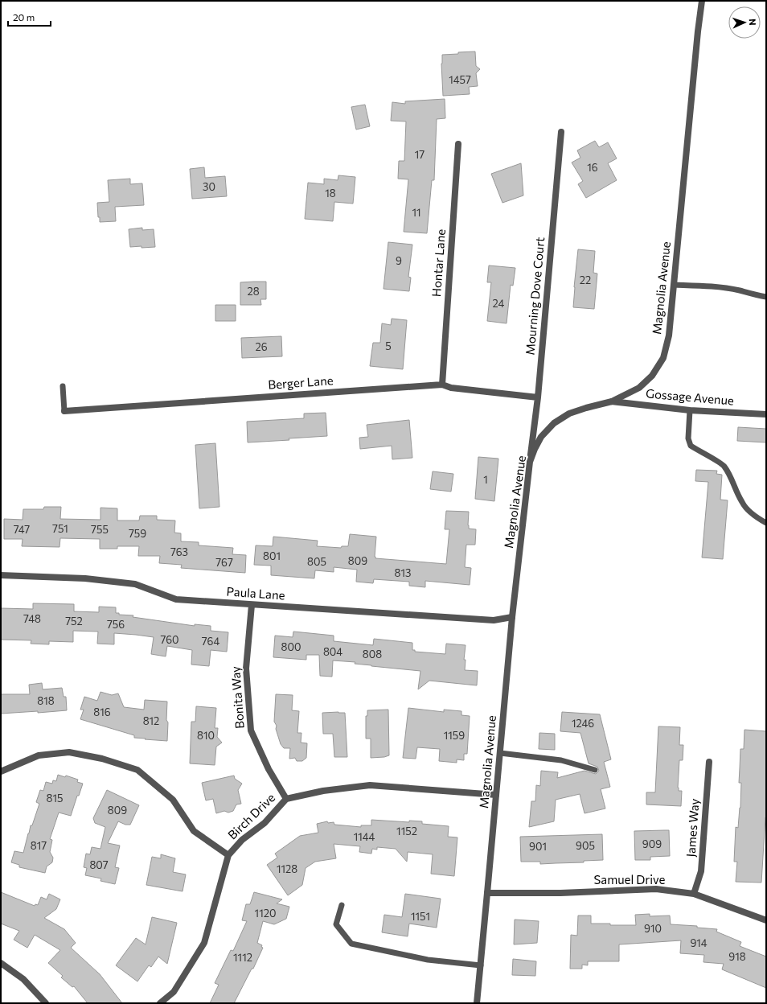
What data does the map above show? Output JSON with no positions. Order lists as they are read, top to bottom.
{
  "streets": {
    "street": [
      "Hontar Lane",
      "Magnolia Avenue",
      "Mourning Dove Court",
      "Berger Lane",
      "Gossage Avenue",
      "Paula Lane",
      "Bonita Way",
      "Birch Drive",
      "James Way",
      "Samuel Drive"
    ]
  },
  "crossings": [
    ["Hontar Lane", "Berger Lane"],
    ["Magnolia Avenue", "Mourning Dove Court"],
    ["Magnolia Avenue", "Gossage Avenue"],
    ["Magnolia Avenue", "Paula Lane"],
    ["Magnolia Avenue", "Birch Drive"],
    ["Magnolia Avenue", "Samuel Drive"],
    ["Mourning Dove Court", "Berger Lane"],
    ["Paula Lane", "Bonita Way"],
    ["Bonita Way", "Birch Drive"],
    ["James Way", "Samuel Drive"]
  ],
  "house_numbers": [
    "1457",
    "17",
    "16",
    "30",
    "18",
    "11",
    "9",
    "22",
    "28",
    "24",
    "5",
    "26",
    "1",
    "751",
    "747",
    "755",
    "759",
    "763",
    "801",
    "809",
    "805",
    "767",
    "813",
    "748",
    "752",
    "756",
    "760",
    "764",
    "800",
    "804",
    "808",
    "818",
    "816",
    "812",
    "1246",
    "810",
    "1159",
    "815",
    "809",
    "1152",
    "1144",
    "909",
    "817",
    "905",
    "901",
    "807",
    "1128",
    "1120",
    "1151",
    "910",
    "914",
    "918",
    "1112"
  ],
  "scale_bar": "20 m",
  "north": "right"
}
